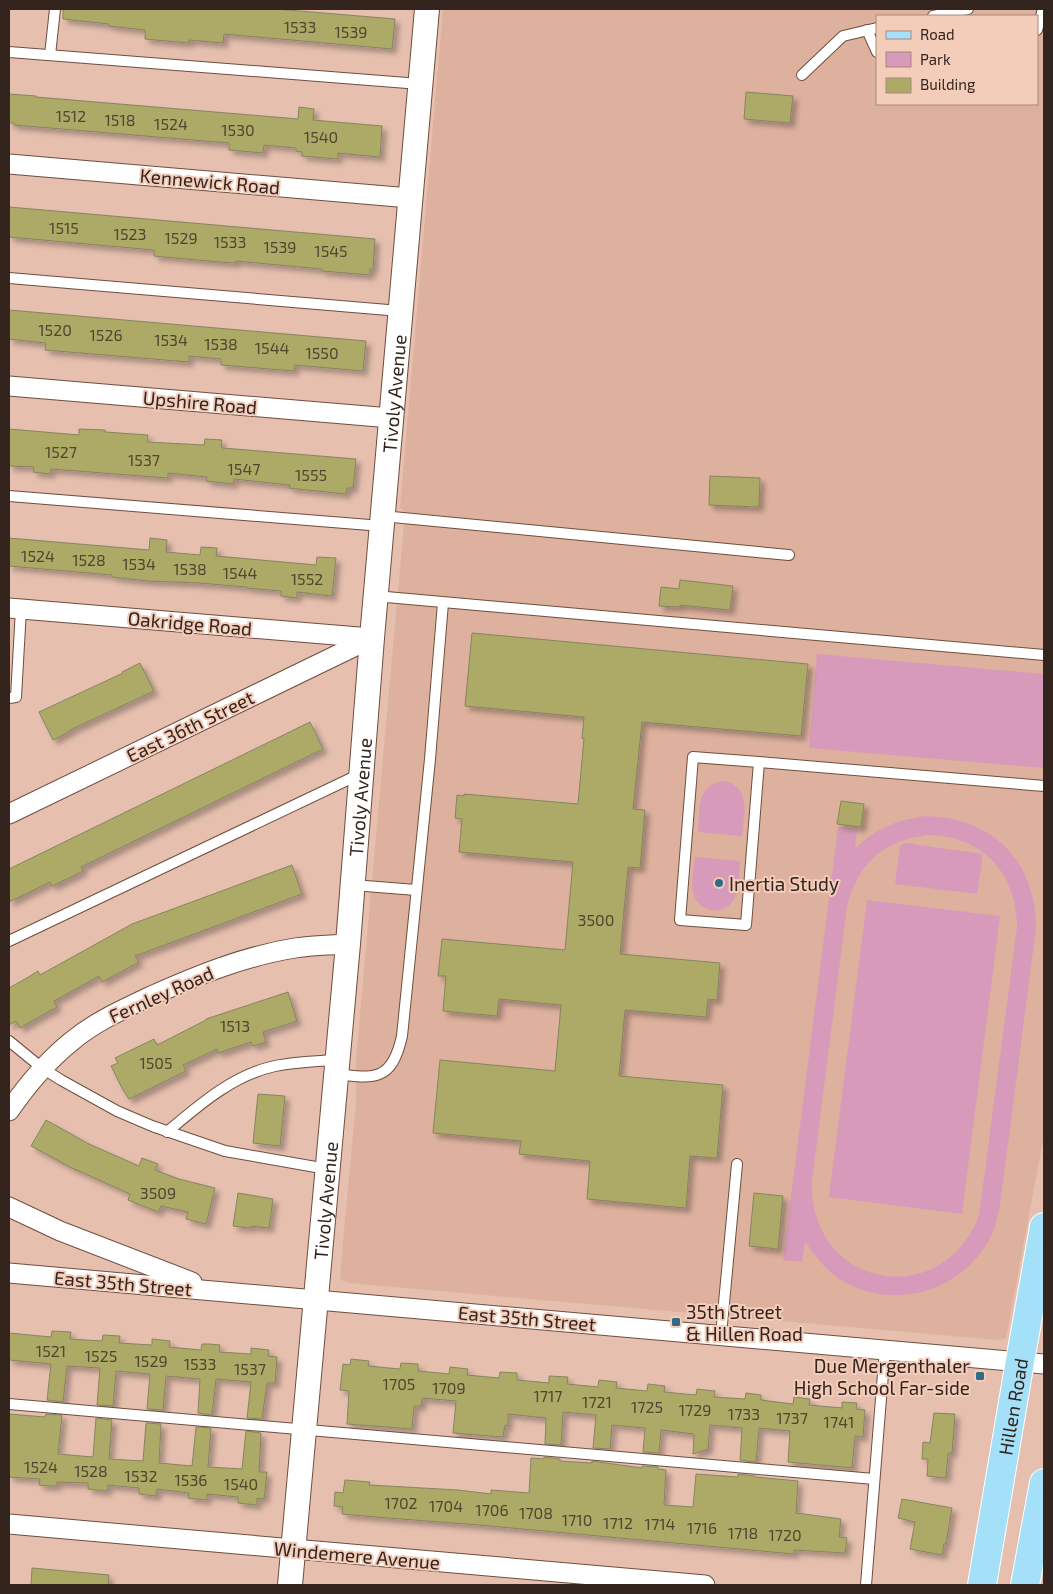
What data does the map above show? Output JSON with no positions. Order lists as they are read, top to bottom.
{
  "streets": {
    "main road": ["Hillen Road"],
    "street": [
      "Kennewick Road",
      "Tivoly Avenue",
      "Upshire Road",
      "Oakridge Road",
      "East 36th Street",
      "Fernley Road",
      "East 35th Street",
      "Windemere Avenue"
    ]
  },
  "crossings": [
    ["Kennewick Road", "Tivoly Avenue"],
    ["Tivoly Avenue", "Upshire Road"],
    ["Tivoly Avenue", "Oakridge Road"],
    ["Tivoly Avenue", "East 36th Street"],
    ["Tivoly Avenue", "Fernley Road"],
    ["Tivoly Avenue", "East 35th Street"],
    ["Tivoly Avenue", "Windemere Avenue"],
    ["Oakridge Road", "East 36th Street"],
    ["East 35th Street", "Hillen Road"]
  ],
  "places": {
    "other": ["Inertia Study"],
    "transit": ["35th Street & Hillen Road", "Due Mergenthaler High School Far-side"]
  },
  "house_numbers": [
    "1533",
    "1539",
    "1512",
    "1518",
    "1524",
    "1530",
    "1540",
    "1515",
    "1523",
    "1529",
    "1533",
    "1539",
    "1545",
    "1520",
    "1526",
    "1534",
    "1538",
    "1544",
    "1550",
    "1527",
    "1537",
    "1547",
    "1555",
    "1524",
    "1528",
    "1534",
    "1538",
    "1544",
    "1552",
    "3500",
    "1513",
    "1505",
    "3509",
    "1521",
    "1525",
    "1529",
    "1533",
    "1537",
    "1705",
    "1709",
    "1717",
    "1721",
    "1725",
    "1729",
    "1733",
    "1737",
    "1741",
    "1524",
    "1528",
    "1532",
    "1536",
    "1540",
    "1702",
    "1704",
    "1706",
    "1708",
    "1710",
    "1712",
    "1714",
    "1716",
    "1718",
    "1720"
  ],
  "legend": ["Road", "Park", "Building"]
}
